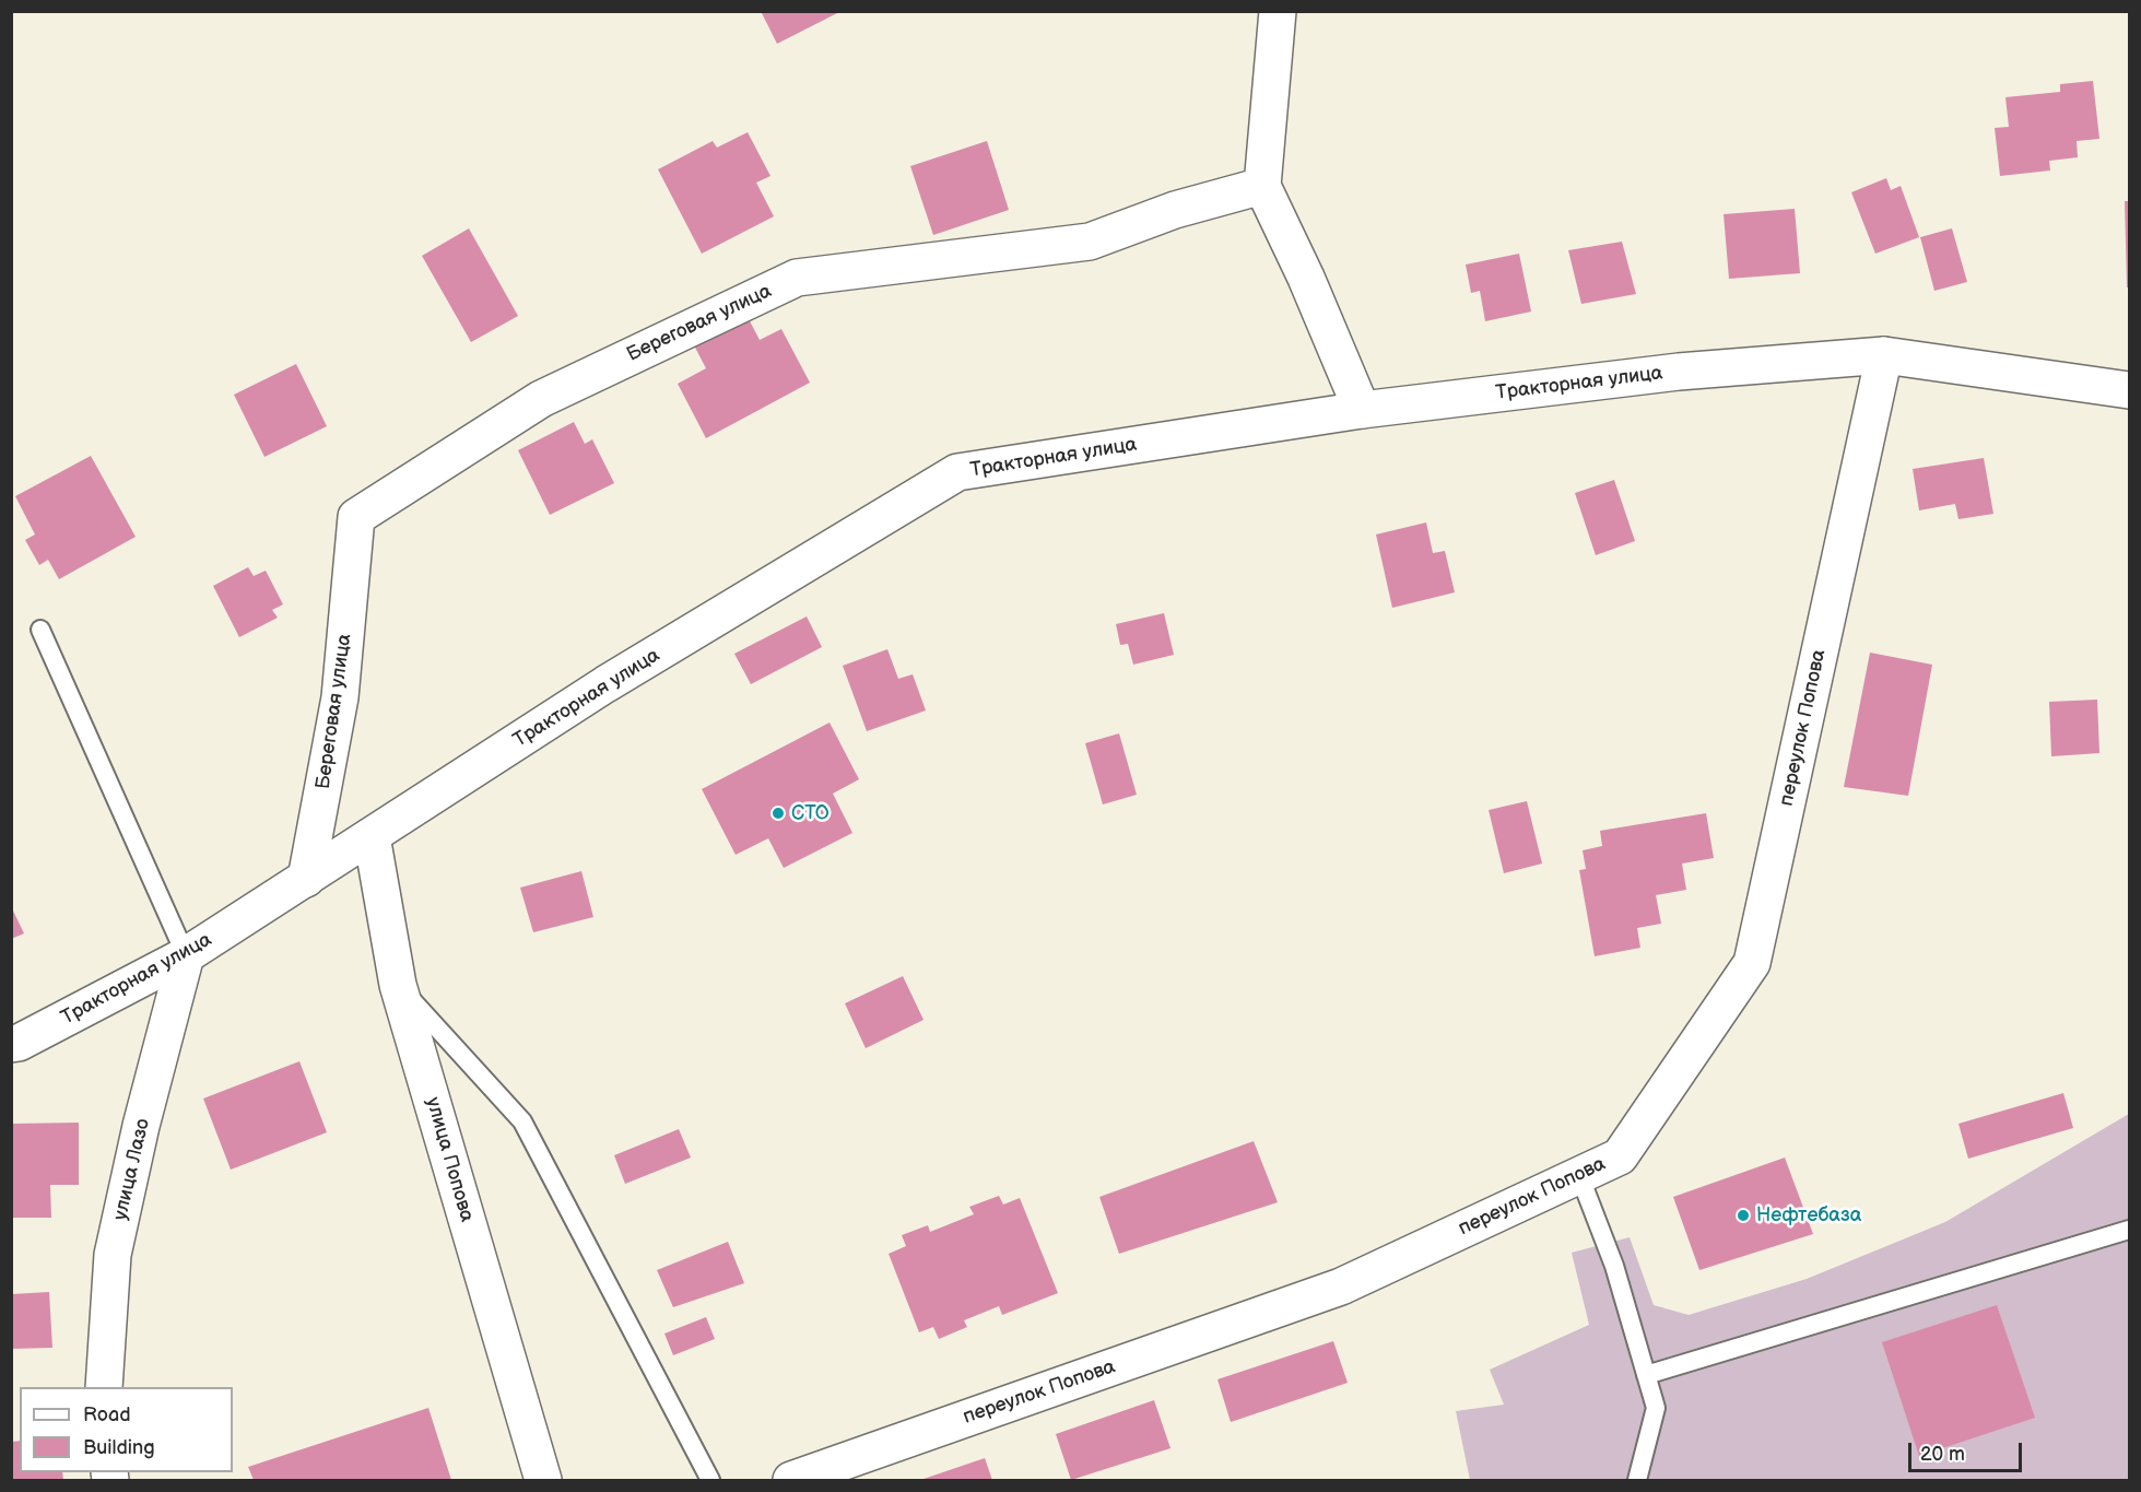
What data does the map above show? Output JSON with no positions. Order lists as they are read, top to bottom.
{
  "streets": {
    "street": [
      "Береговая улица",
      "Тракторная улица",
      "переулок Попова",
      "улица Попова",
      "улица Лазо"
    ]
  },
  "crossings": [
    ["Береговая улица", "Тракторная улица"],
    ["Тракторная улица", "переулок Попова"],
    ["Тракторная улица", "улица Попова"],
    ["Тракторная улица", "улица Лазо"]
  ],
  "places": ["СТО", "Нефтебаза"],
  "legend": ["Road", "Building"],
  "scale_bar": "20 m"
}
